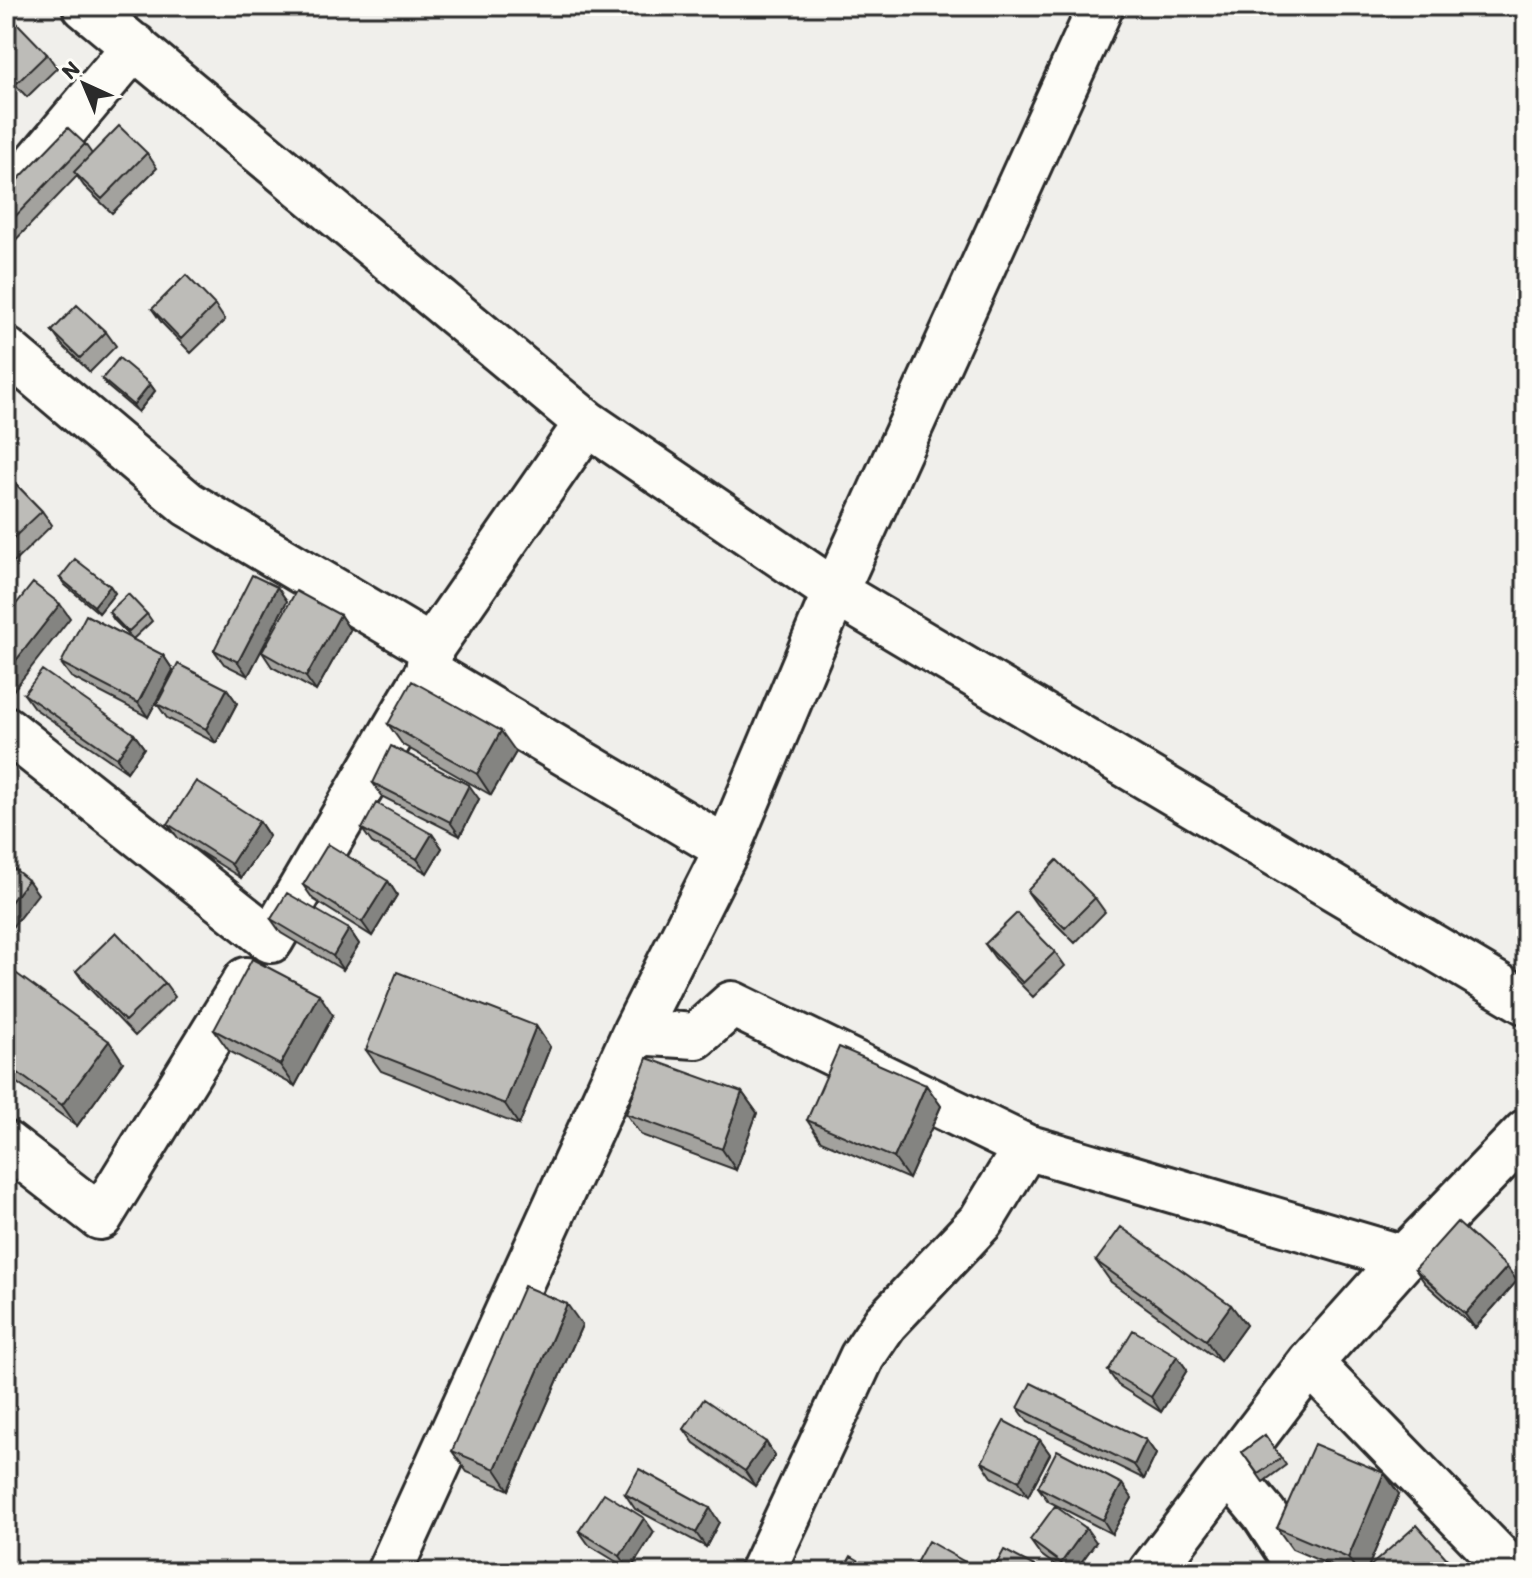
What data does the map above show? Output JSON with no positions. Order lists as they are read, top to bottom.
{
  "north": "top left"
}
